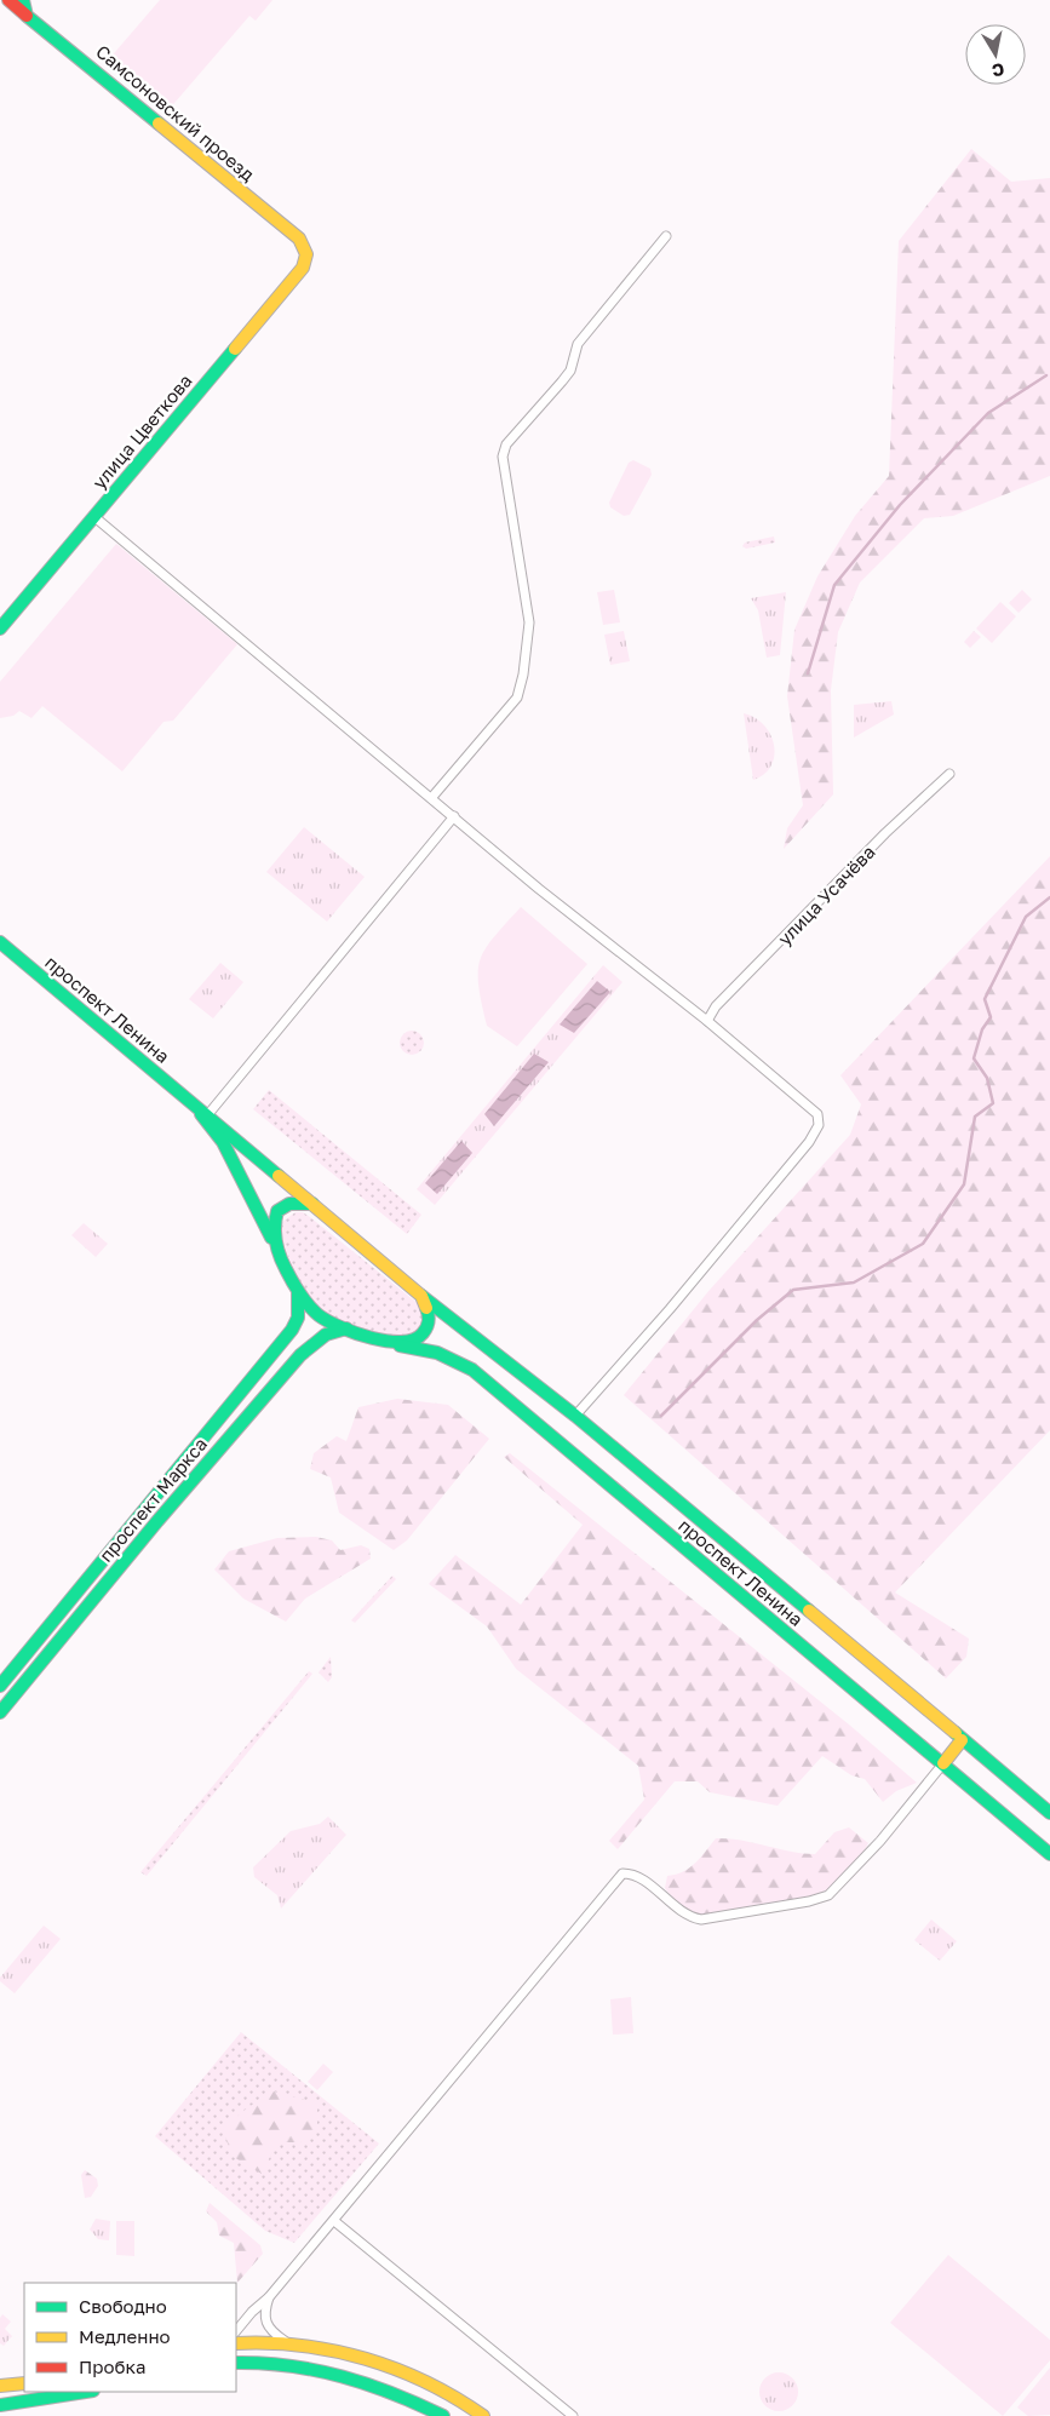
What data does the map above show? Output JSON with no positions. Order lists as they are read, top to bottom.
{
  "streets": {
    "main road": [
      "Самсоновский проезд",
      "улица Цветкова",
      "проспект Ленина",
      "проспект Маркса"
    ],
    "street": ["улица Усачёва"]
  },
  "crossings": [
    ["Самсоновский проезд", "улица Цветкова"],
    ["проспект Ленина", "проспект Маркса"]
  ],
  "legend": ["Свободно", "Медленно", "Пробка"],
  "north": "bottom"
}
